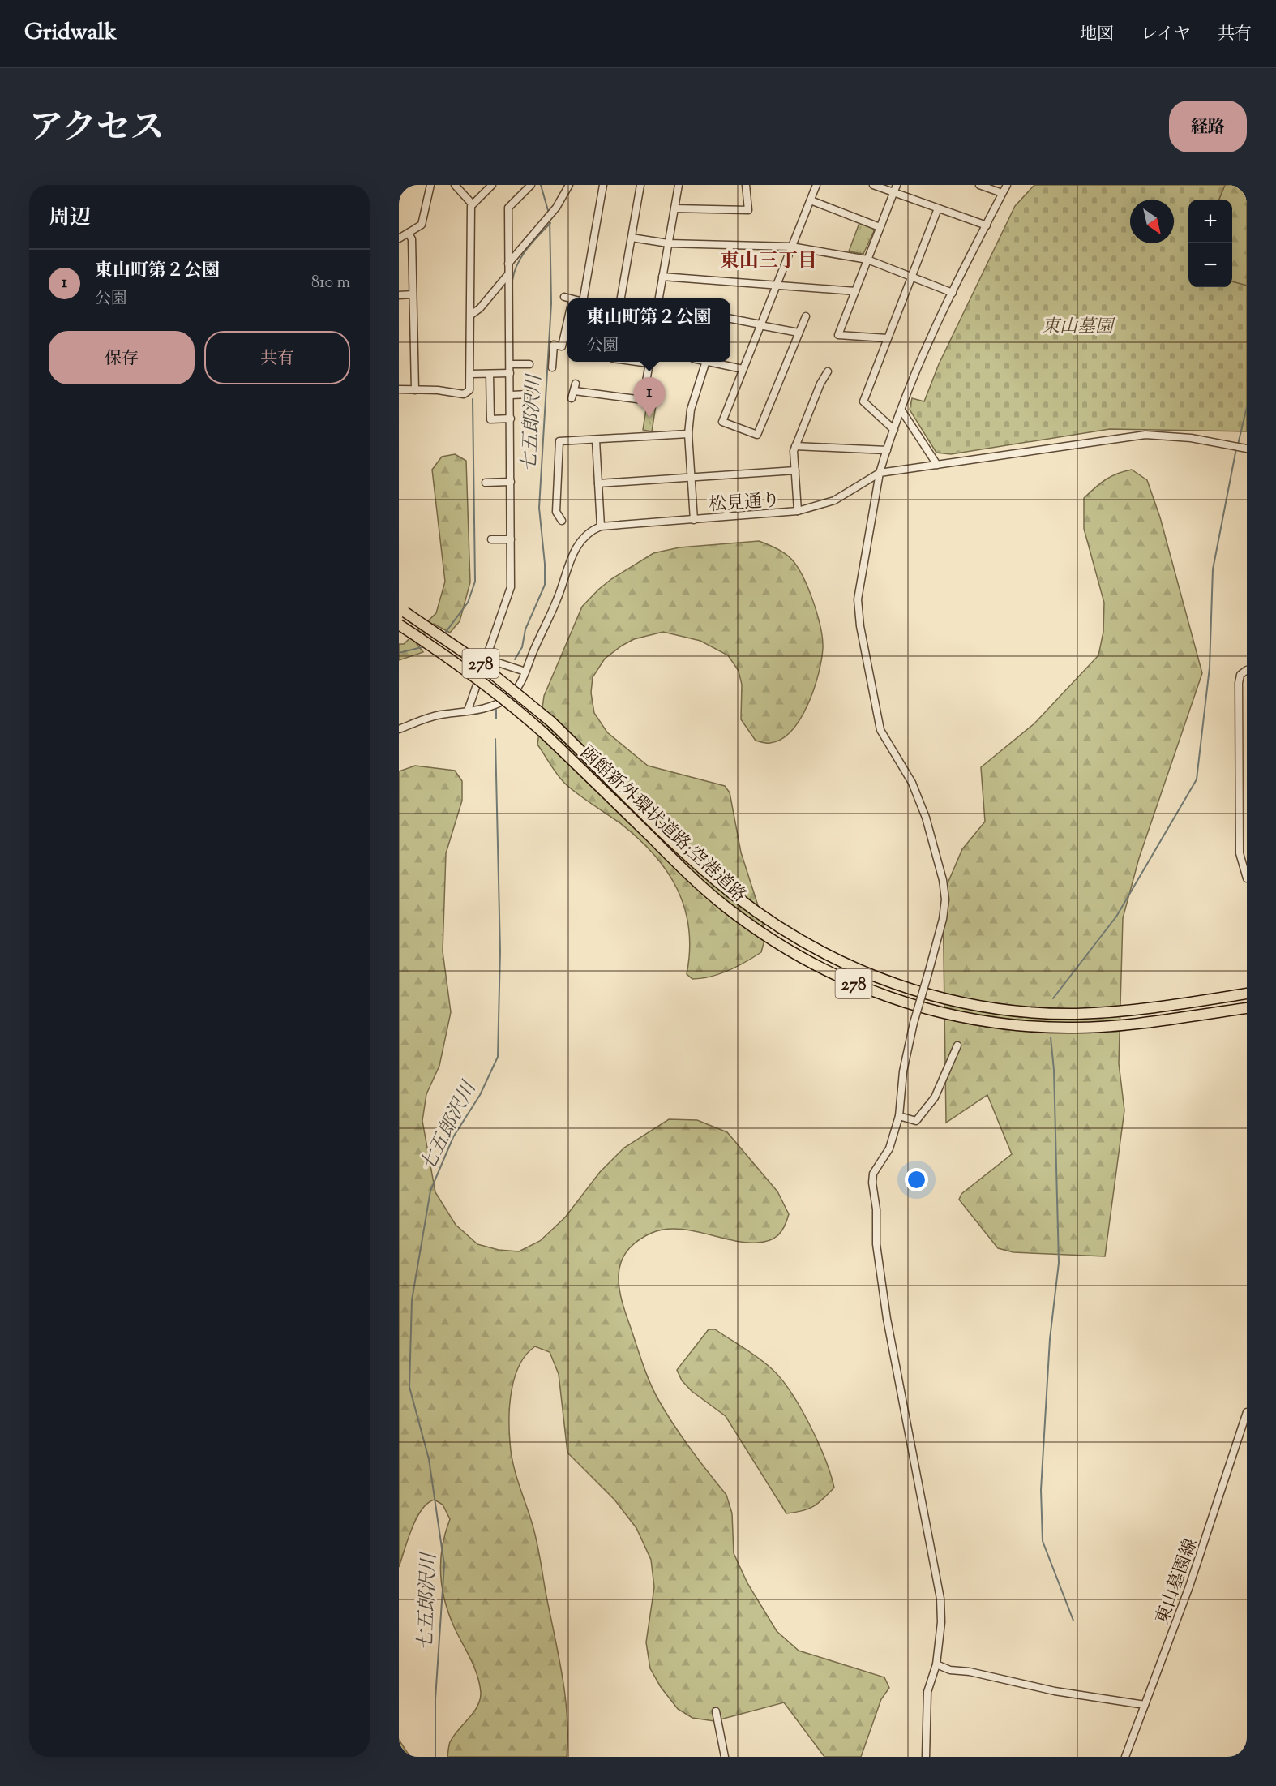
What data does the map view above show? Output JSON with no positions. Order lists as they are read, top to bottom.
{
  "streets": {
    "highway": ["278", "函館新外環状道路;空港道路"],
    "street": ["松見通り", "東山墓園線"]
  },
  "districts": ["東山三丁目"],
  "water": ["七五郎沢川"],
  "parks": ["東山墓園"],
  "north": "bottom right",
  "page": {
    "header": "Gridwalk",
    "nav": ["地図", "レイヤ", "共有"],
    "title": "アクセス",
    "buttons": [
      "経路",
      ["保存", "共有"]
    ],
    "heading": "周辺",
    "map_buttons": ["+", "−"],
    "list": [
      {
        "mark": "1",
        "name": "東山町第２公園",
        "note": "公園",
        "value": "810 m"
      }
    ],
    "popup": ["東山町第２公園", "公園"],
    "pins": "1"
  }
}
